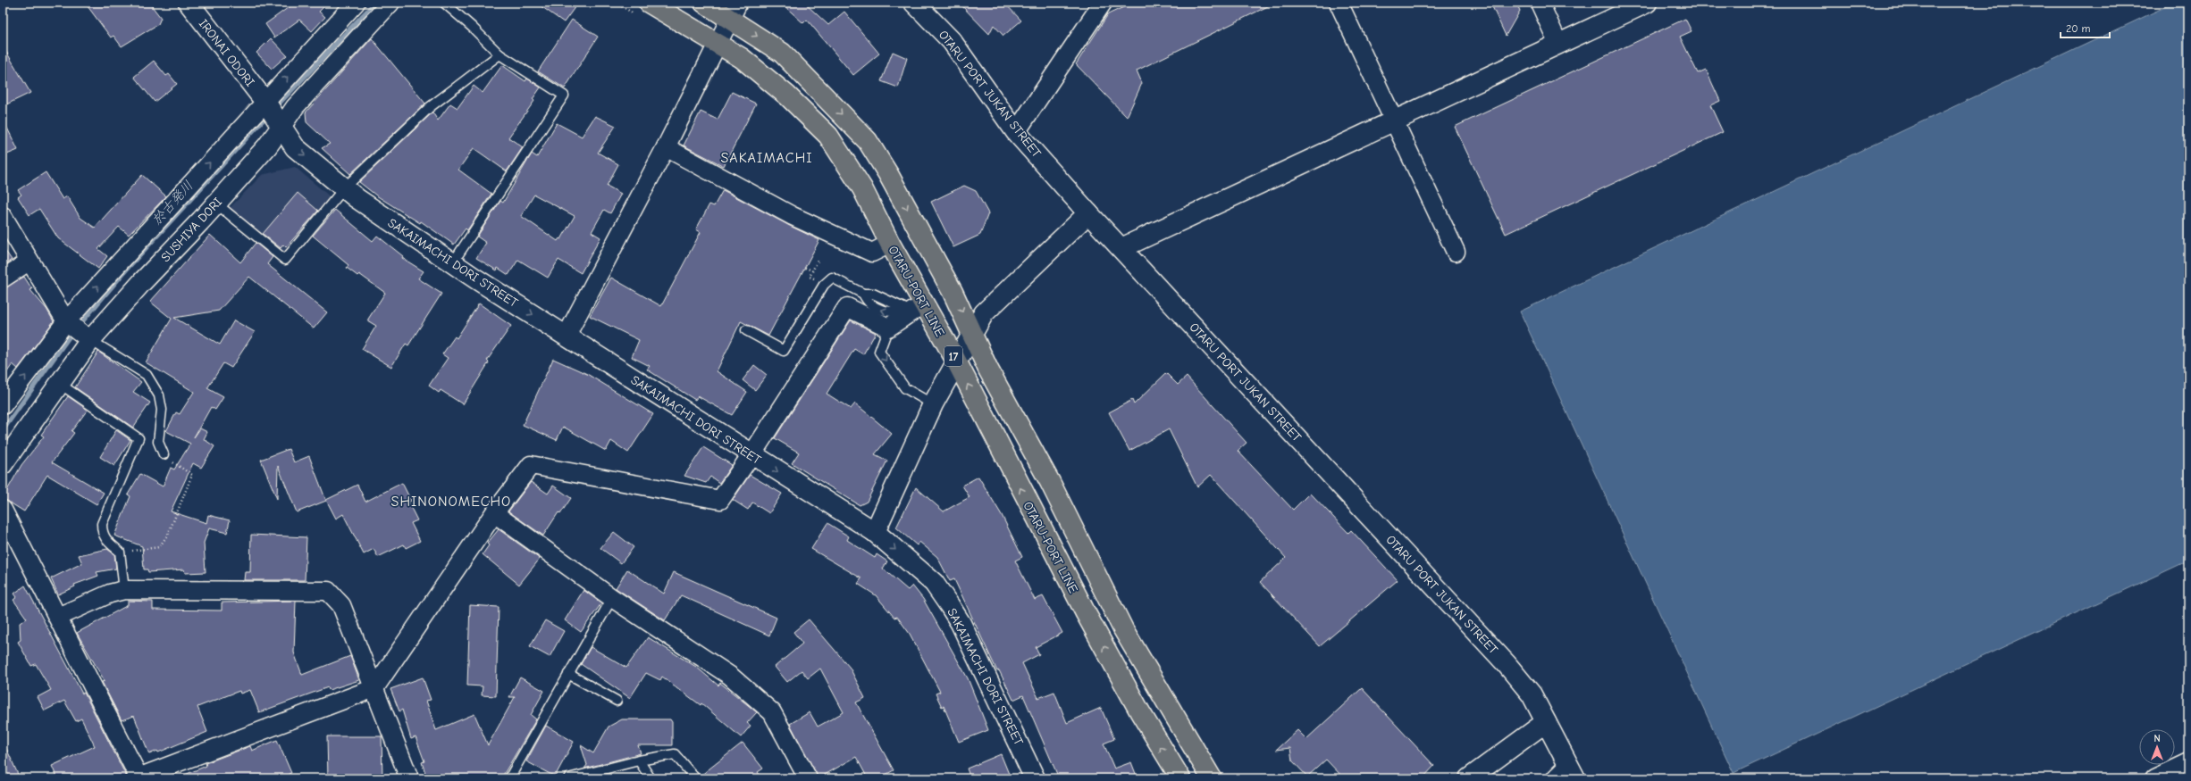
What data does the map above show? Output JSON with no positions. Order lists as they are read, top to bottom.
{
  "streets": {
    "main road": ["OTARU-PORT LINE", "17"],
    "street": [
      "IRONAI ODORI",
      "OTARU PORT JUKAN STREET",
      "SUSHIYA DORI",
      "SAKAIMACHI DORI STREET"
    ]
  },
  "crossings": [
    ["IRONAI ODORI", "SUSHIYA DORI"],
    ["IRONAI ODORI", "SAKAIMACHI DORI STREET"],
    ["SUSHIYA DORI", "SAKAIMACHI DORI STREET"]
  ],
  "one_way": ["SAKAIMACHI DORI STREET"],
  "districts": ["SAKAIMACHI", "SHINONOMECHO"],
  "water": ["於古発川"],
  "scale_bar": "20 m",
  "north": "top"
}
